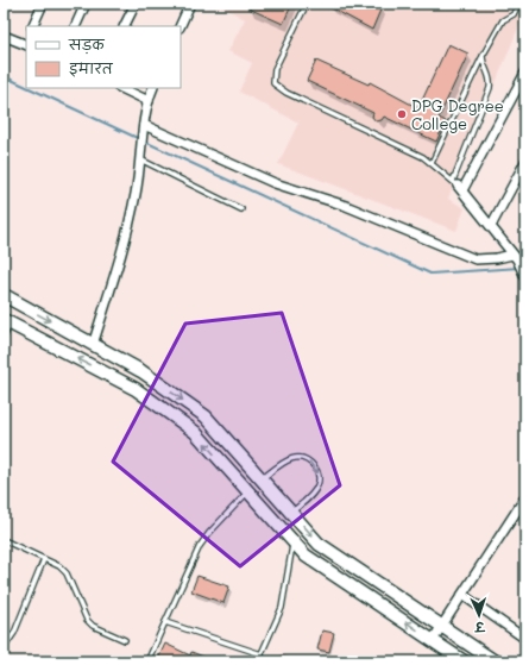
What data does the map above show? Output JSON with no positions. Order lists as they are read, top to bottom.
{
  "places": ["DPG Degree College"],
  "legend": ["सड़क", "इमारत"],
  "north": "bottom"
}
